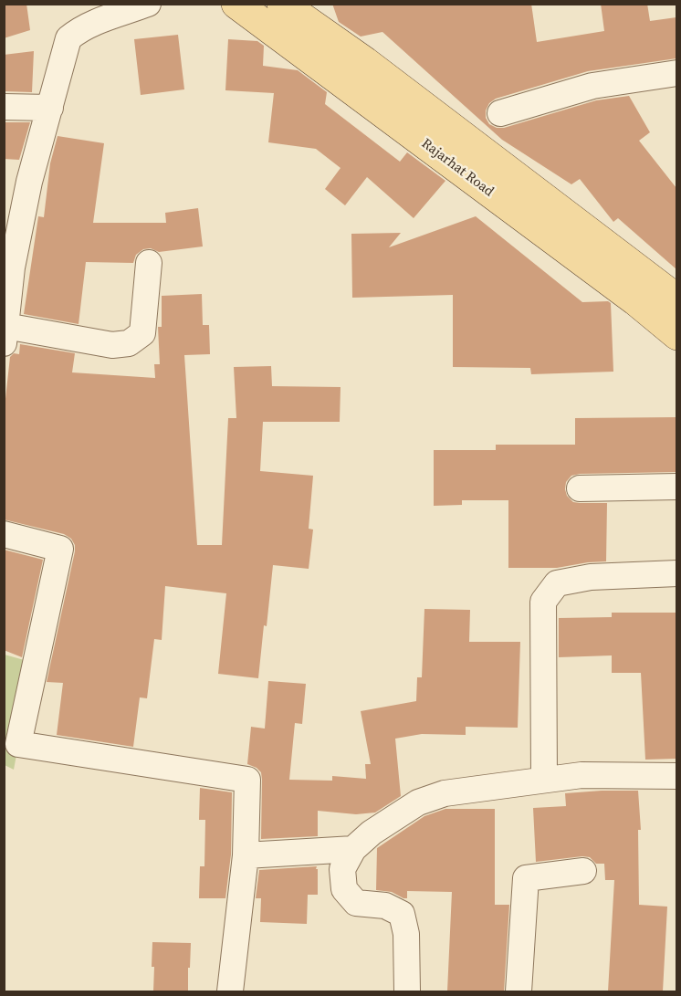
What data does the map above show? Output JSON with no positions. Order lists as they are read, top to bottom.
{
  "streets": {
    "main road": ["Rajarhat Road"]
  }
}
